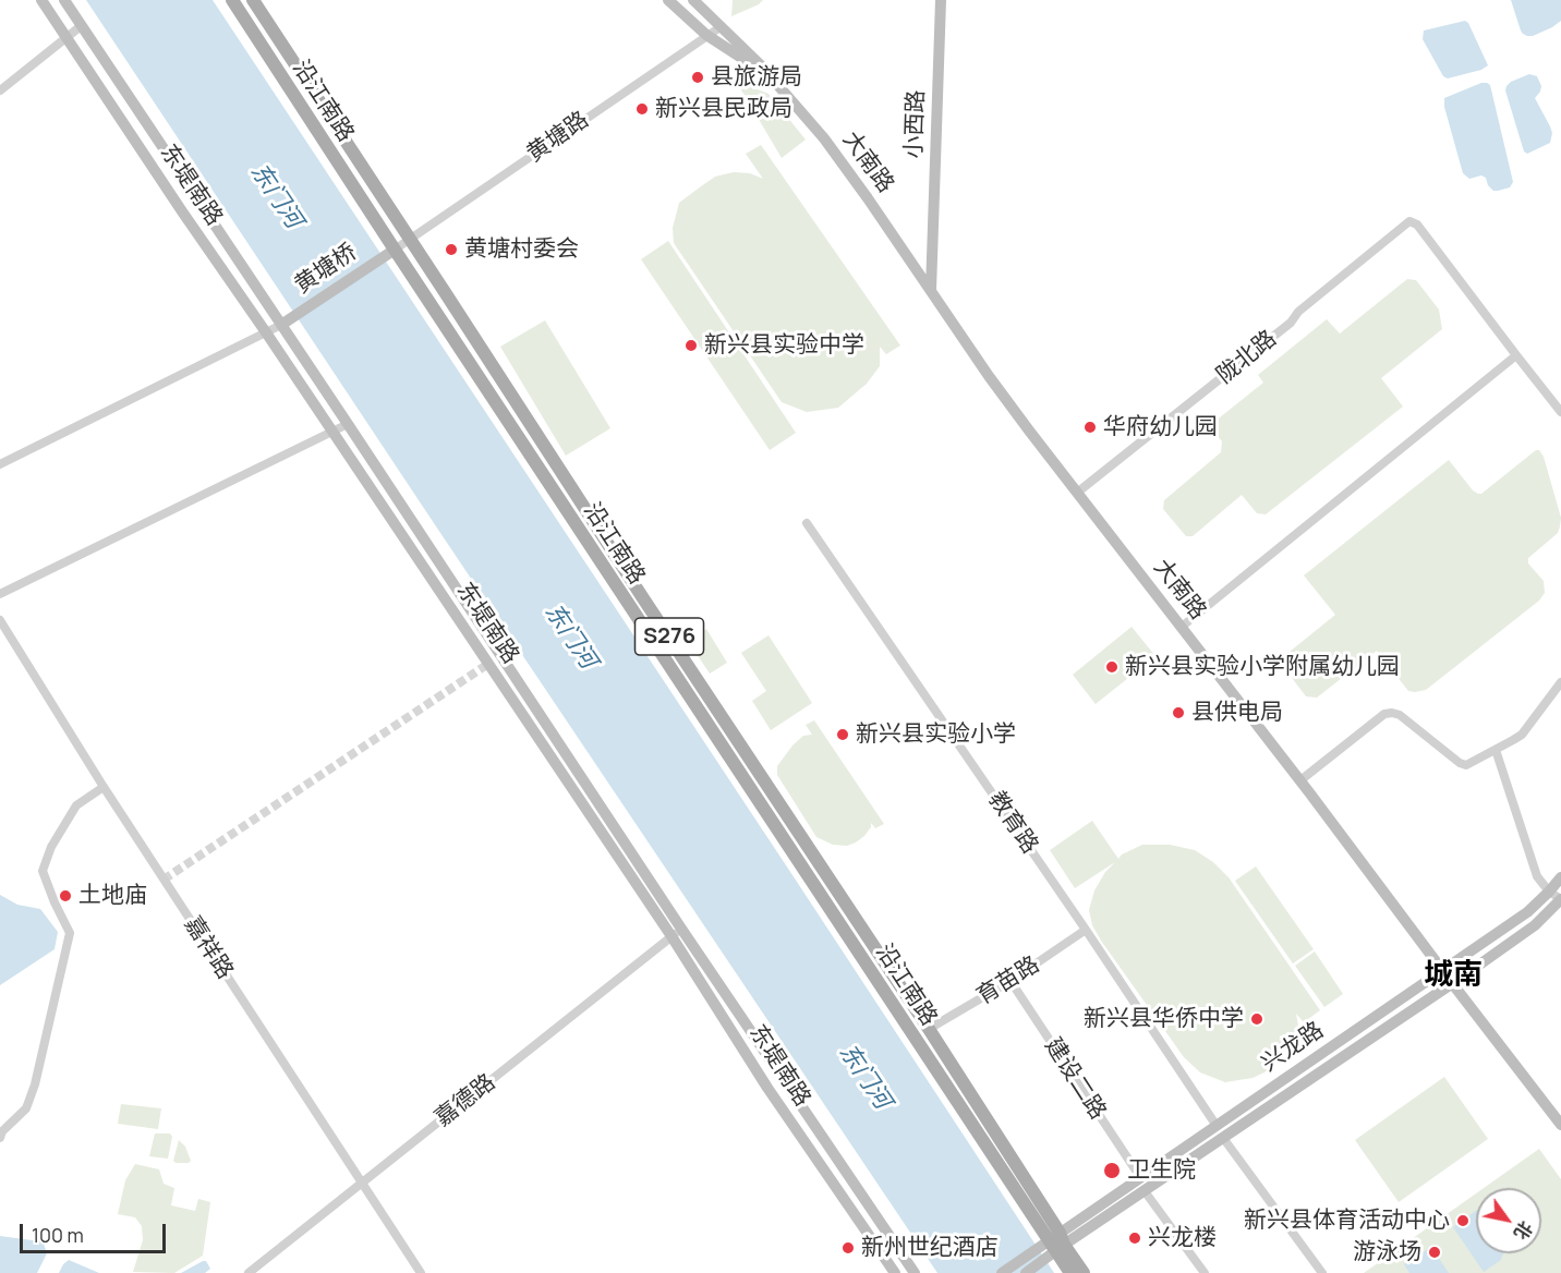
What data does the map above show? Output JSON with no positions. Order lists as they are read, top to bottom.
{
  "streets": {
    "main road": [
      "沿江南路",
      "小西路",
      "大南路",
      "东堤南路",
      "黄塘桥",
      "S276",
      "兴龙路"
    ],
    "street": [
      "黄塘路",
      "陇北路",
      "教育路",
      "嘉祥路",
      "育苗路",
      "建设二路",
      "嘉德路"
    ]
  },
  "crossings": [
    ["沿江南路", "黄塘路"],
    ["沿江南路", "黄塘桥"],
    ["沿江南路", "育苗路"],
    ["沿江南路", "兴龙路"],
    ["小西路", "大南路"],
    ["黄塘路", "大南路"],
    ["黄塘路", "黄塘桥"],
    ["大南路", "陇北路"],
    ["大南路", "兴龙路"],
    ["东堤南路", "黄塘桥"],
    ["东堤南路", "嘉德路"],
    ["教育路", "育苗路"],
    ["教育路", "兴龙路"],
    ["嘉祥路", "嘉德路"],
    ["育苗路", "建设二路"],
    ["兴龙路", "建设二路"]
  ],
  "districts": ["城南"],
  "water": ["东门河"],
  "places": [
    "县旅游局",
    "新兴县民政局",
    "黄塘村委会",
    "新兴县实验中学",
    "华府幼儿园",
    "新兴县实验小学附属幼儿园",
    "县供电局",
    "新兴县实验小学",
    "土地庙",
    "新兴县华侨中学",
    "卫生院",
    "新兴县体育活动中心",
    "兴龙楼",
    "新州世纪酒店",
    "游泳场"
  ],
  "scale_bar": "100 m",
  "north": "bottom right"
}
